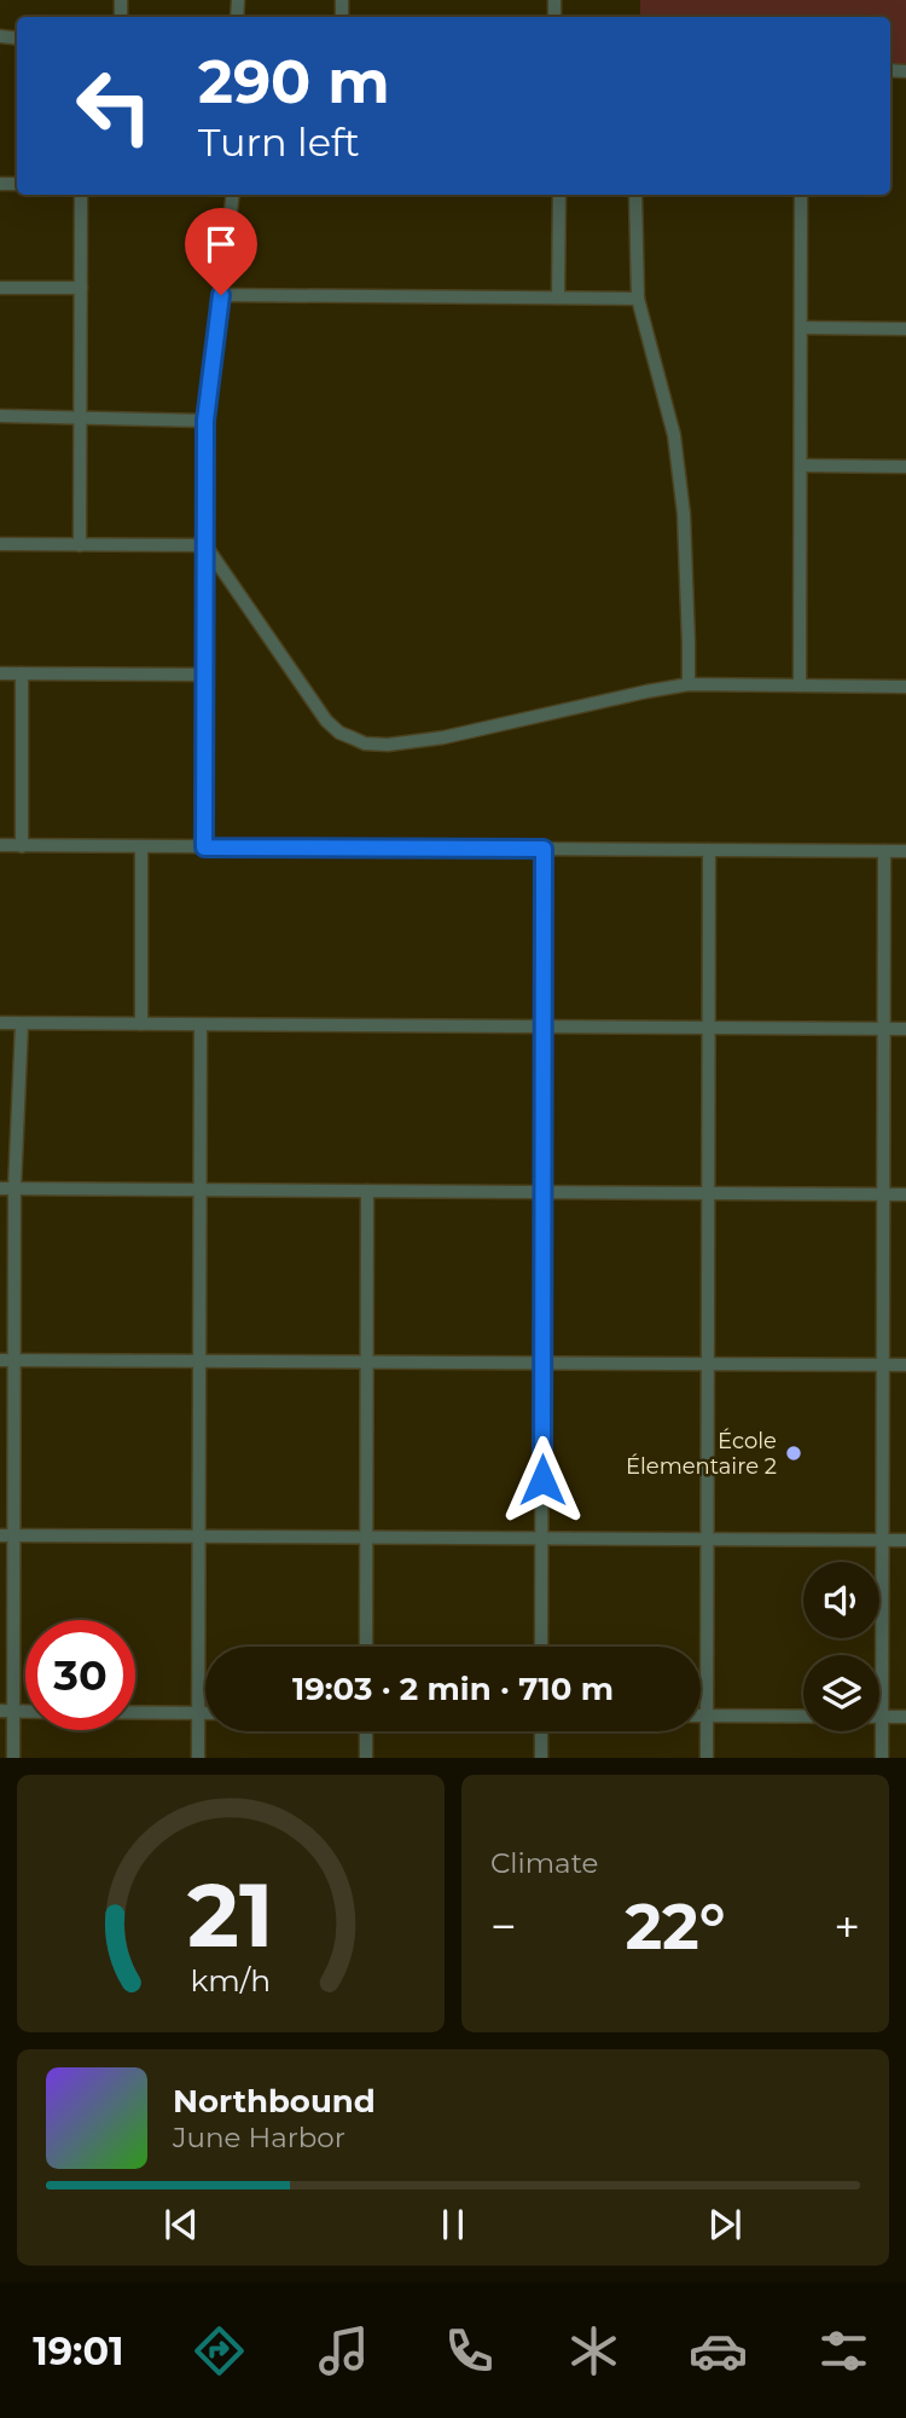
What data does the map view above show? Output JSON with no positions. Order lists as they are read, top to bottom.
{
  "places": ["École Élementaire 2"],
  "page": {
    "turn": ["290 m", "Turn left"],
    "limit": "30",
    "trip": "19:03 · 2 min · 710 m",
    "tile": "Climate",
    "heat": ["−", "22°", "+"],
    "song": ["Northbound", "June Harbor"],
    "tabs": "19:01",
    "gauge": ["21", "km/h"]
  }
}
